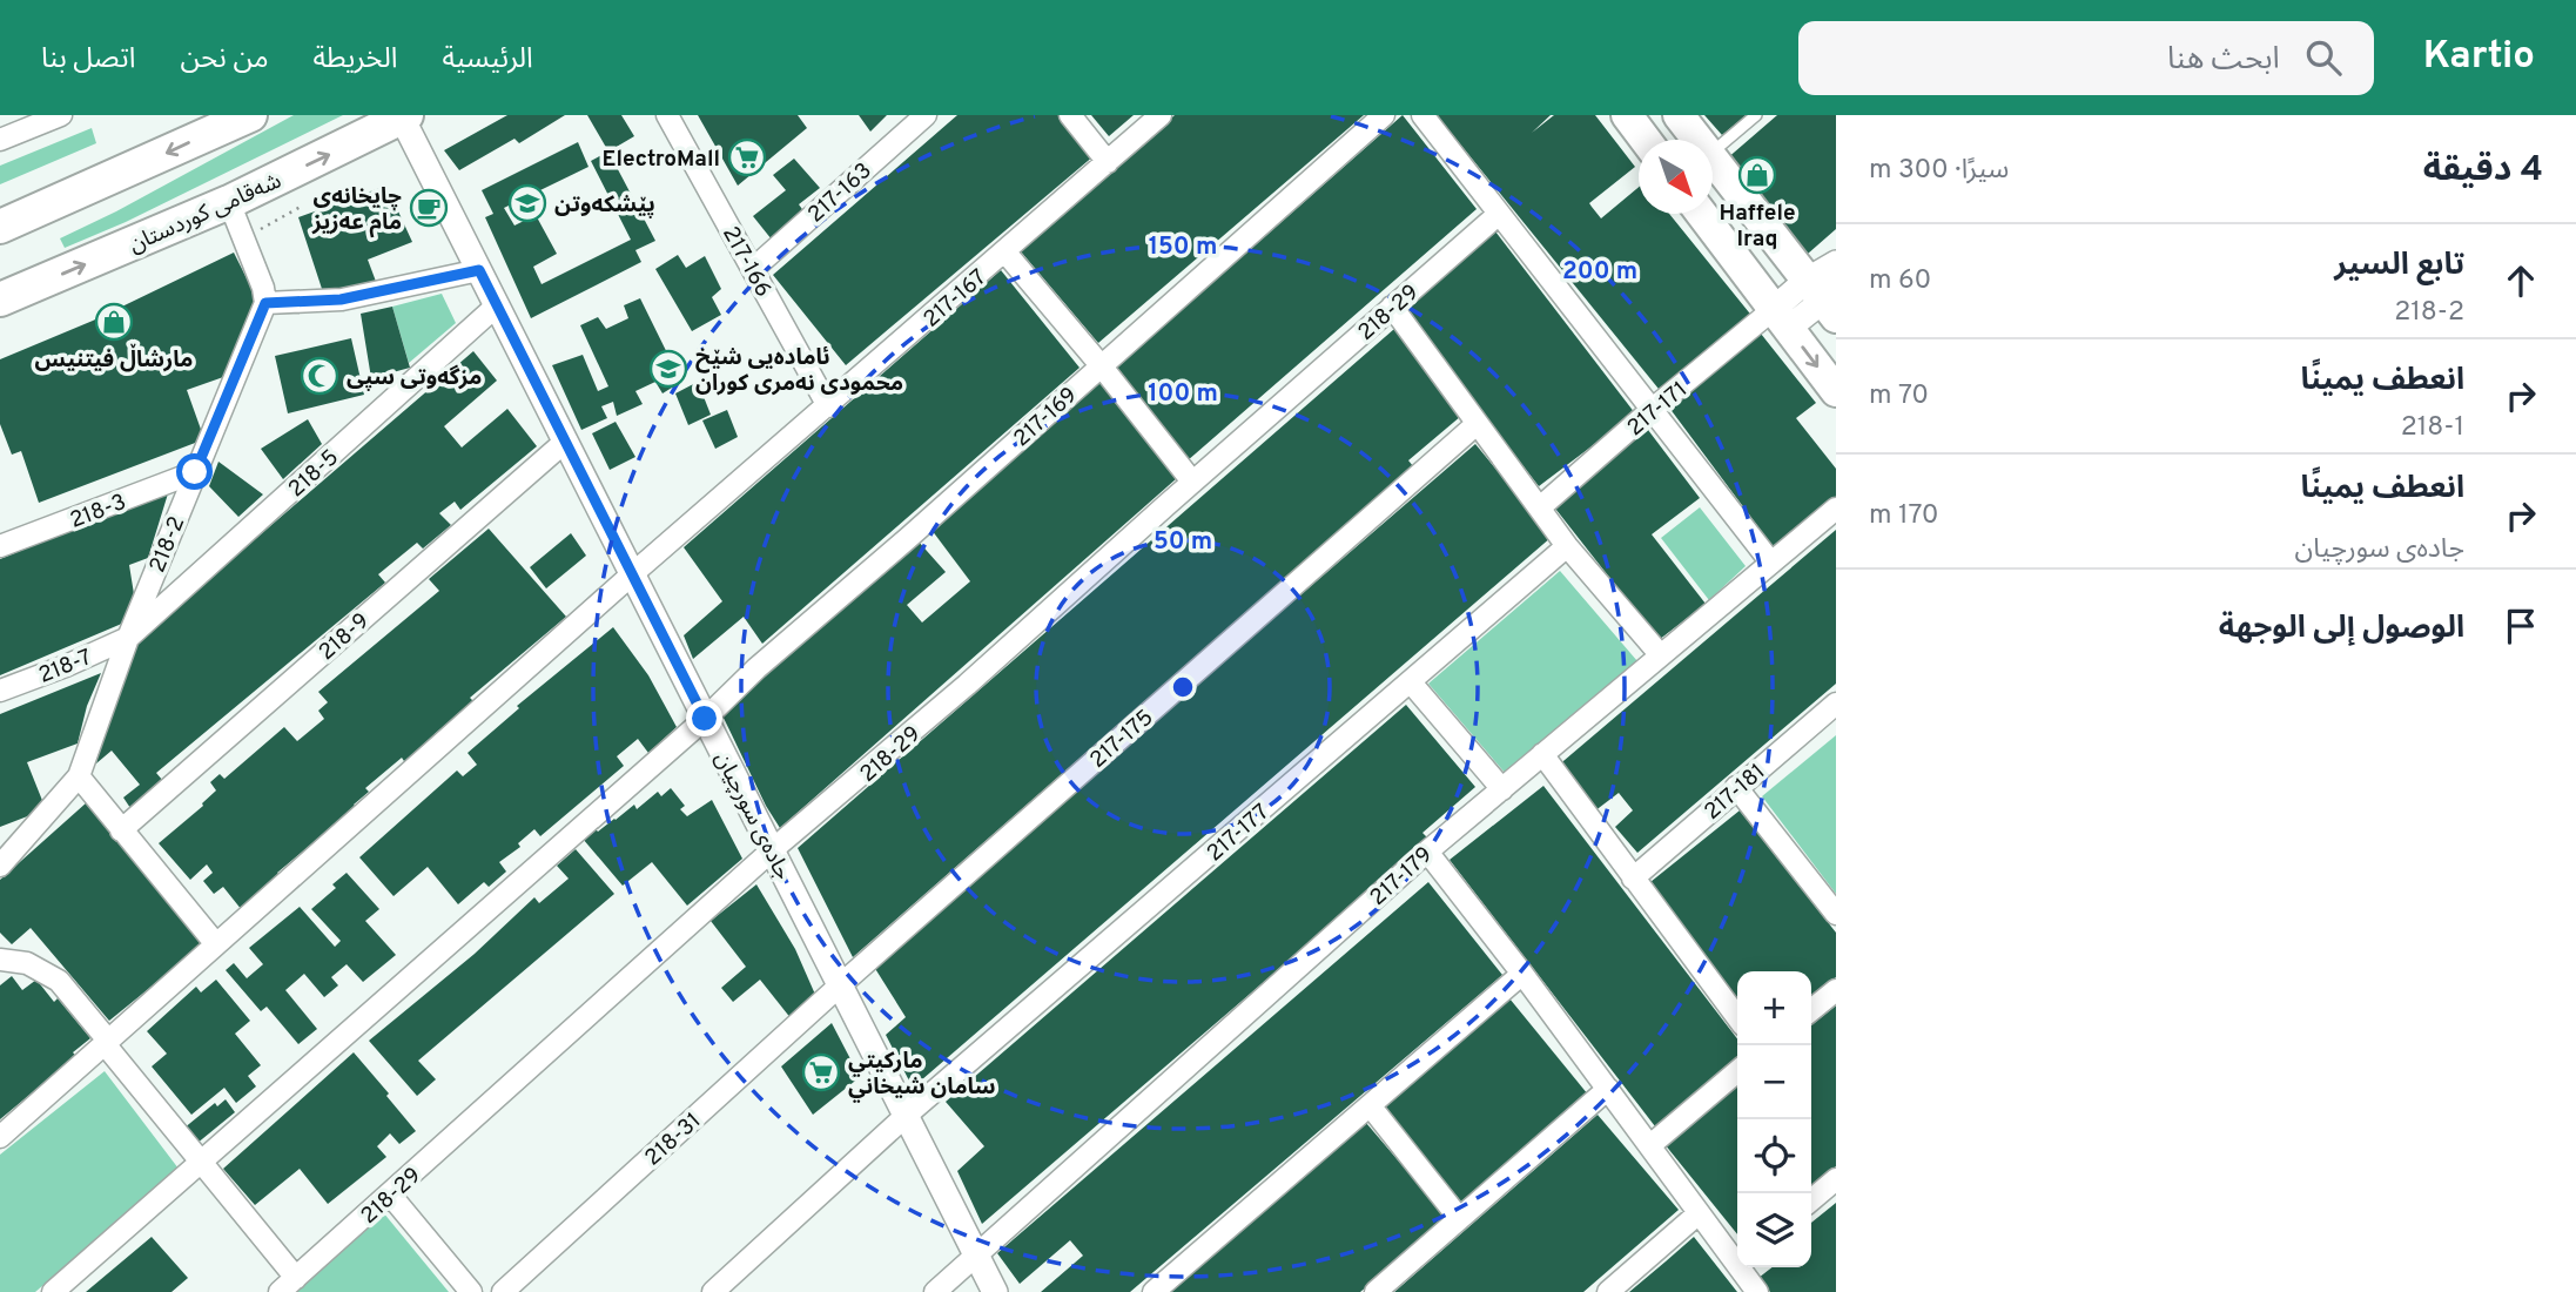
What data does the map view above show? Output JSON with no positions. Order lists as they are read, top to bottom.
{
  "streets": {
    "highway": ["شەقامی کوردستان"],
    "street": [
      "217-163",
      "217-166",
      "217-167",
      "218-29",
      "217-171",
      "217-169",
      "218-5",
      "218-3",
      "218-2",
      "218-9",
      "218-7",
      "217-175",
      "217-181",
      "جادەی سورچیان",
      "217-177",
      "217-179",
      "218-31"
    ]
  },
  "crossings": [
    ["217-163", "217-166"],
    ["شەقامی کوردستان", "جادەی سورچیان"],
    ["217-166", "217-167"],
    ["217-167", "جادەی سورچیان"],
    ["218-29", "جادەی سورچیان"],
    ["217-169", "جادەی سورچیان"],
    ["218-5", "218-2"],
    ["218-5", "218-7"],
    ["218-5", "جادەی سورچیان"],
    ["218-3", "218-2"],
    ["218-2", "218-7"],
    ["218-9", "جادەی سورچیان"],
    ["217-175", "جادەی سورچیان"],
    ["217-175", "218-31"],
    ["جادەی سورچیان", "217-177"],
    ["جادەی سورچیان", "217-179"],
    ["جادەی سورچیان", "218-31"]
  ],
  "places": {
    "supermarket": ["ElectroMall", "ماركيتي سامان شيخاني"],
    "shop": ["Haffele Iraq", "مارشاڵ فیتنیس"],
    "school or university": ["پێشکەوتن", "ئامادەیی شێخ محمودی نەمری کوران"],
    "cafe": ["چایخانەی مام عەزیز"],
    "mosque": ["مزگەوتی سپی"]
  },
  "north": "bottom right",
  "page": {
    "header": "Kartio",
    "search": "ابحث هنا",
    "nav": [
      "الرئيسية",
      "الخريطة",
      "من نحن",
      "اتصل بنا"
    ],
    "heading": ["4 دقيقة", "سيرًا · 300 m"],
    "list": [
      ["تابع السير", "218-2", "60 m"],
      ["انعطف يمينًا", "218-1", "70 m"],
      ["انعطف يمينًا", "جادەی سورچیان", "170 m"],
      "الوصول إلى الوجهة"
    ],
    "map_buttons": ["+", "−"]
  },
  "rings": [
    "150 m",
    "200 m",
    "100 m",
    "50 m"
  ]
}
